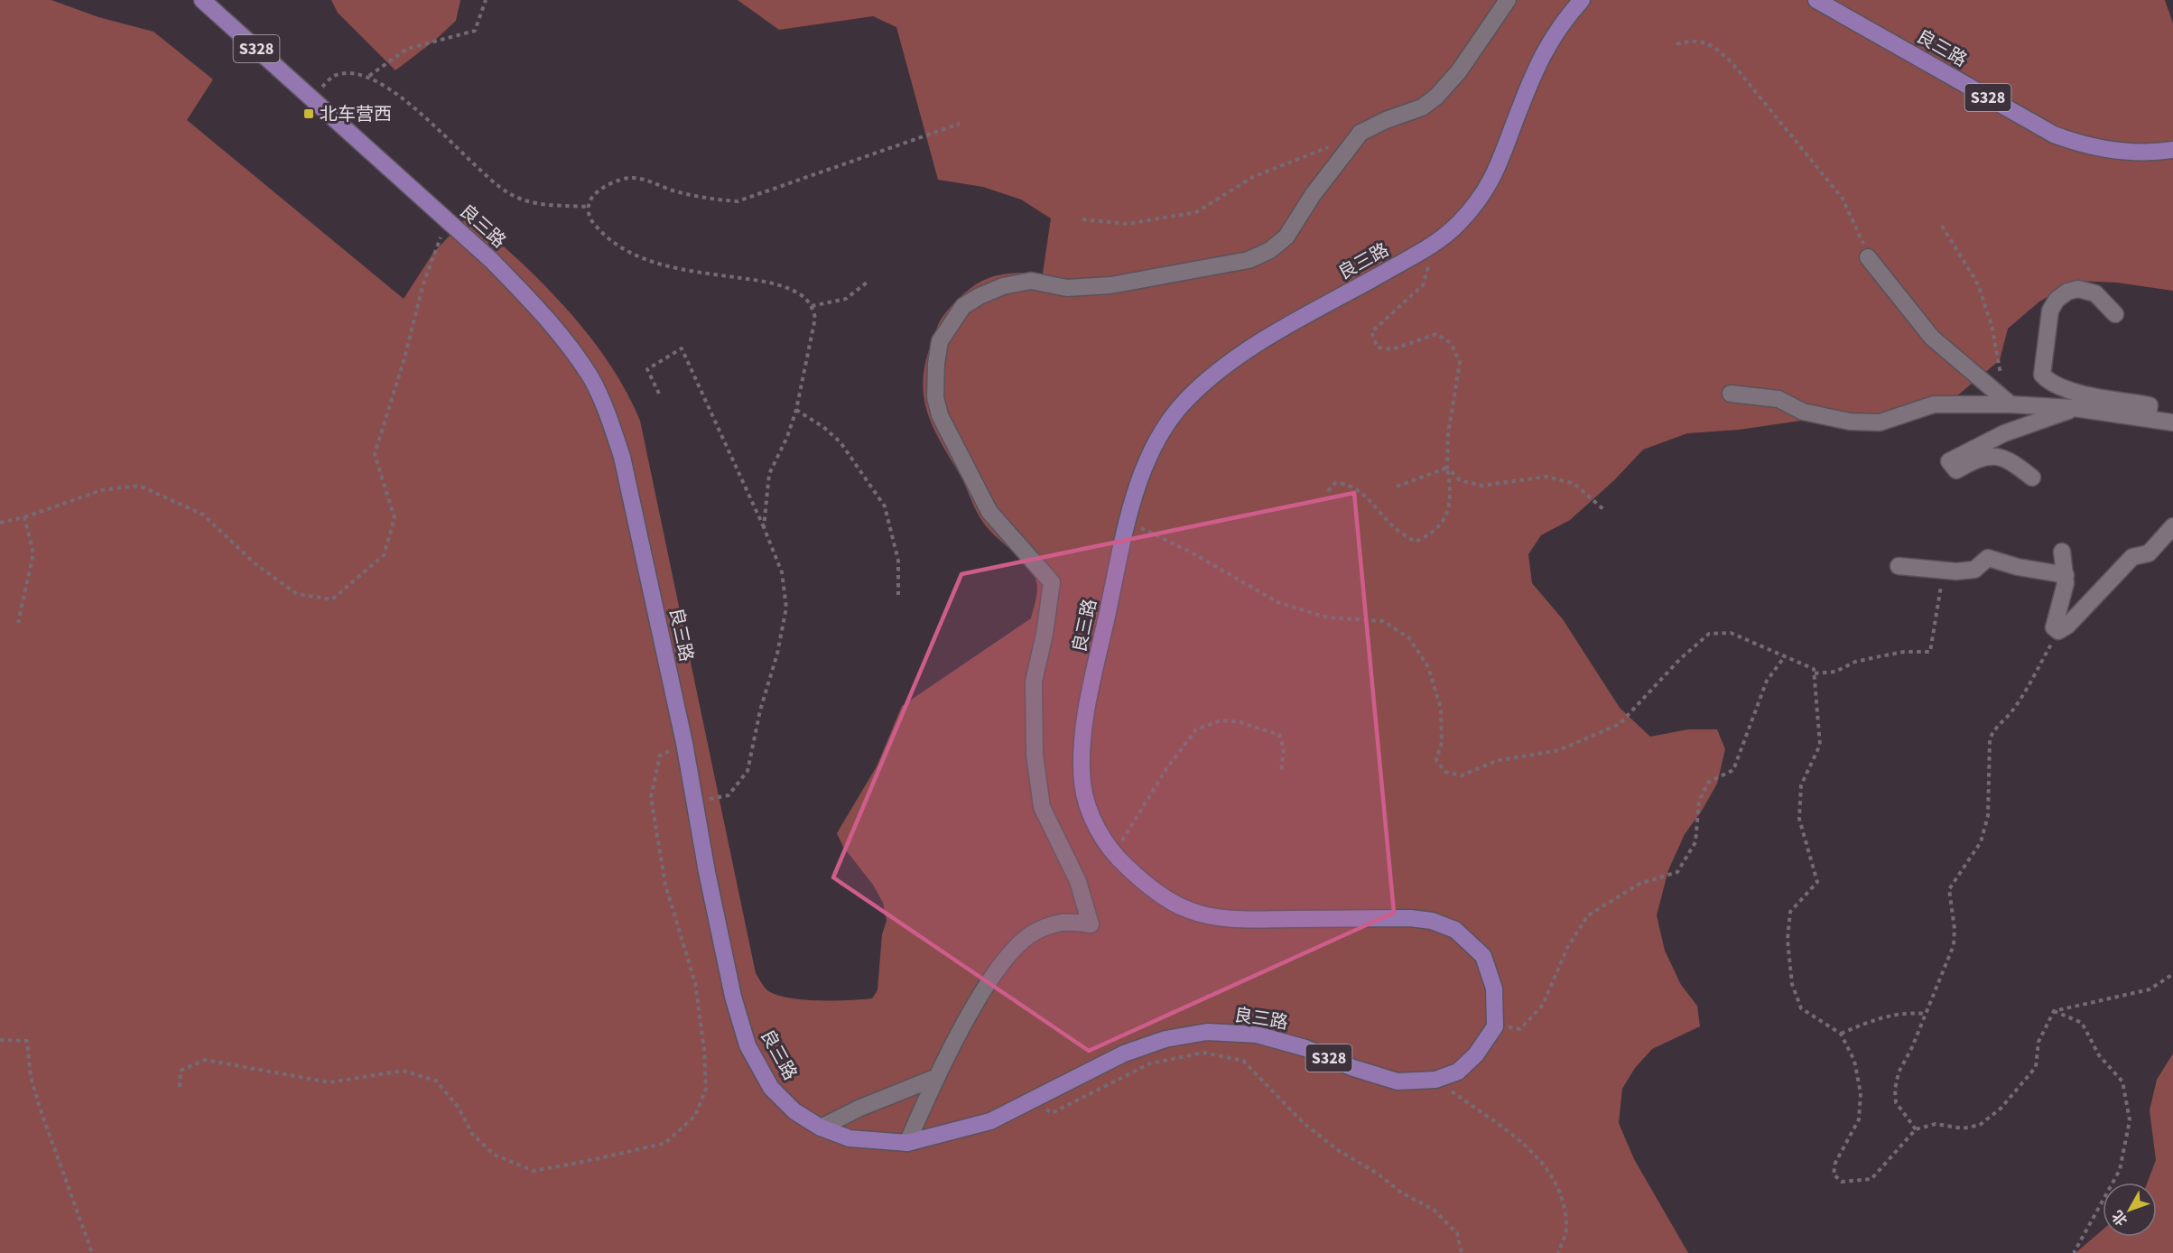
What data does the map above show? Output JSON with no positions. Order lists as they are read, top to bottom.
{
  "streets": {
    "main road": ["良三路", "S328"]
  },
  "places": {
    "transit": ["北车营西"]
  },
  "north": "bottom left"
}
